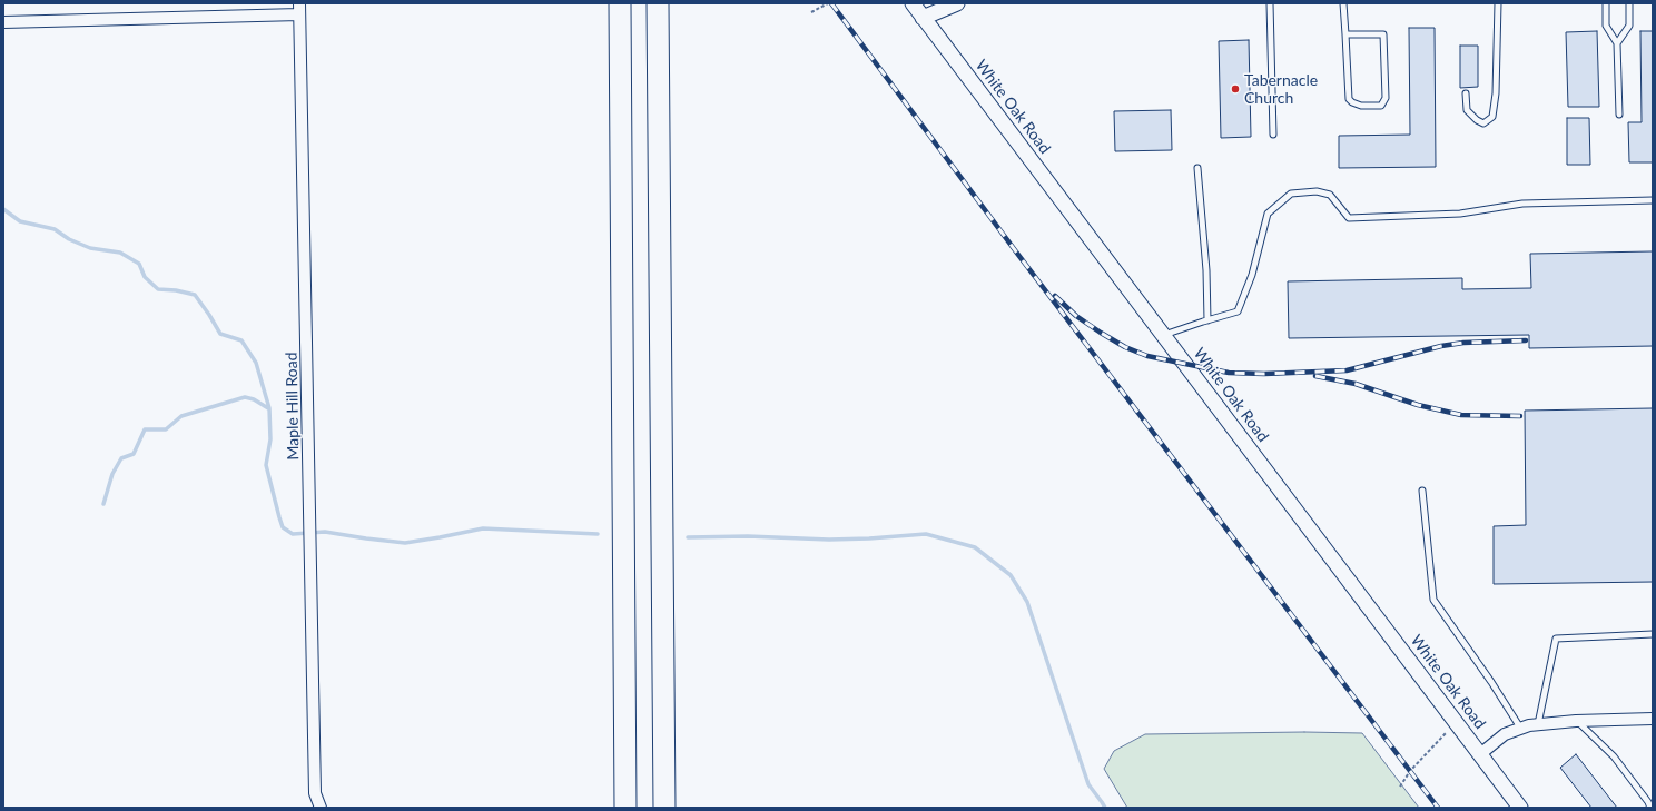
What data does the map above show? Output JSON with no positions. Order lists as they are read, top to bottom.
{
  "streets": {
    "street": ["White Oak Road", "Maple Hill Road"]
  },
  "places": ["Tabernacle Church"]
}
